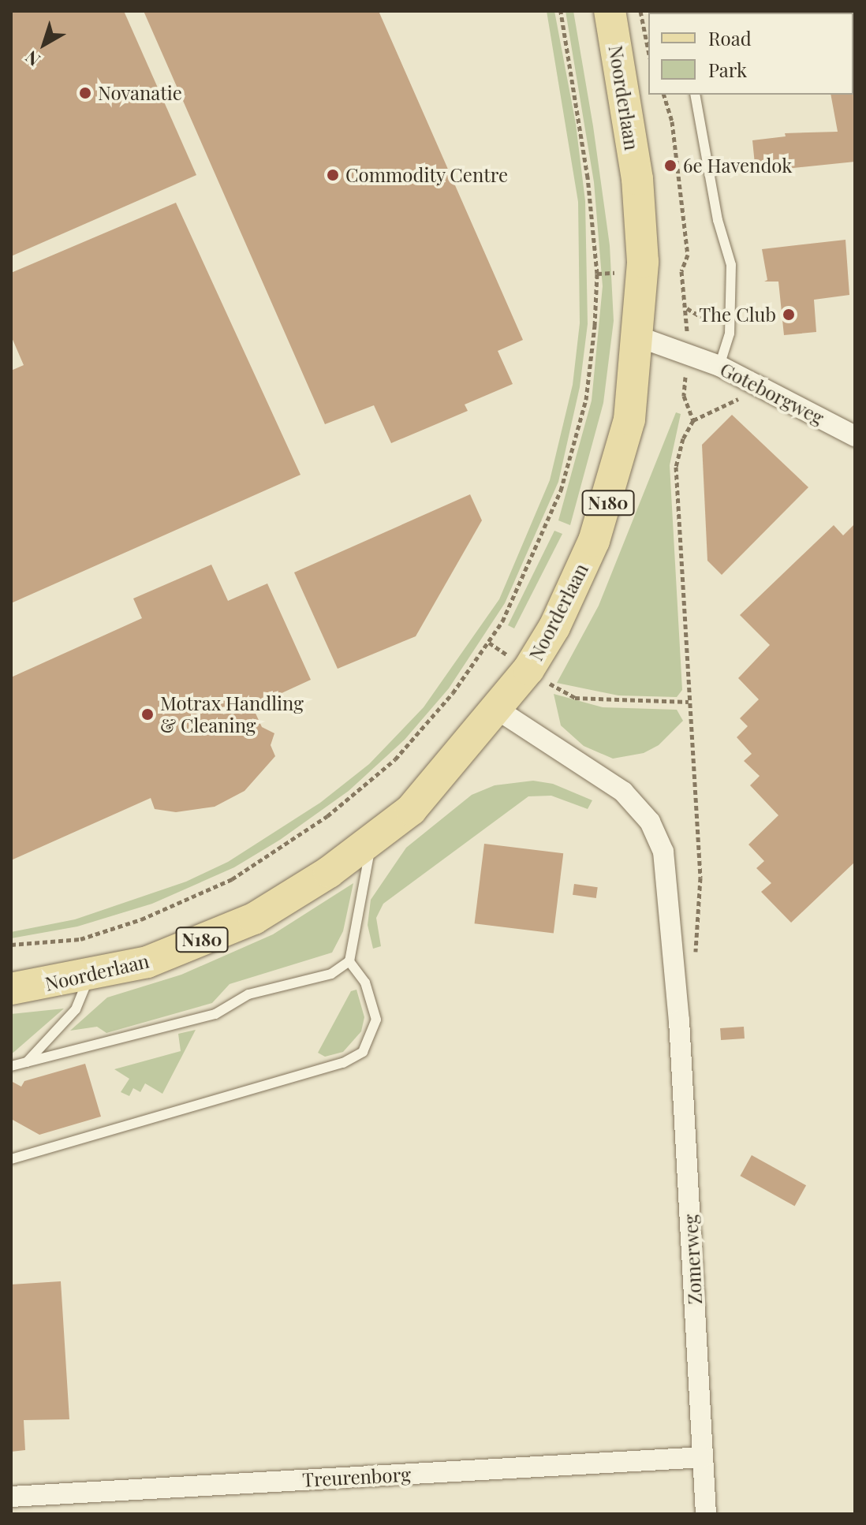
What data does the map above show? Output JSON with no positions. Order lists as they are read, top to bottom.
{
  "streets": {
    "main road": ["Noorderlaan", "N180"],
    "street": ["Goteborgweg", "Zomerweg", "Treurenborg"]
  },
  "crossings": [
    ["Noorderlaan", "Goteborgweg"],
    ["Noorderlaan", "Zomerweg"],
    ["Zomerweg", "Treurenborg"]
  ],
  "places": [
    "Novanatie",
    "6e Havendok",
    "Commodity Centre",
    "The Club",
    "Motrax Handling & Cleaning"
  ],
  "legend": ["Road", "Park"],
  "north": "bottom left"
}
